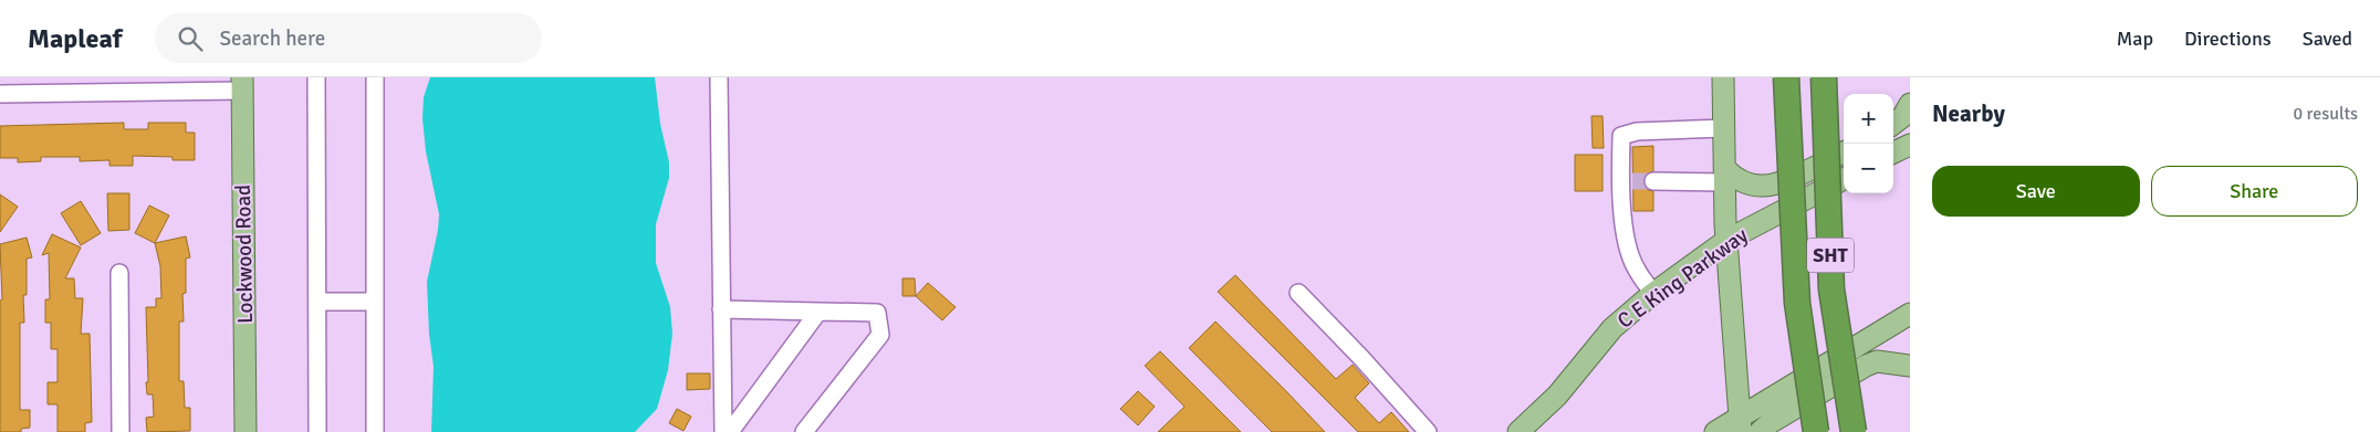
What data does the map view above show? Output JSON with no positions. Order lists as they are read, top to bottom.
{
  "streets": {
    "highway": ["SHT"],
    "main road": ["Lockwood Road", "C E King Parkway"]
  },
  "page": {
    "header": "Mapleaf",
    "search": "Search here",
    "nav": ["Map", "Directions", "Saved"],
    "heading": ["Nearby", "0 results"],
    "map_buttons": ["+", "−"],
    "buttons": ["Save", "Share"]
  }
}
